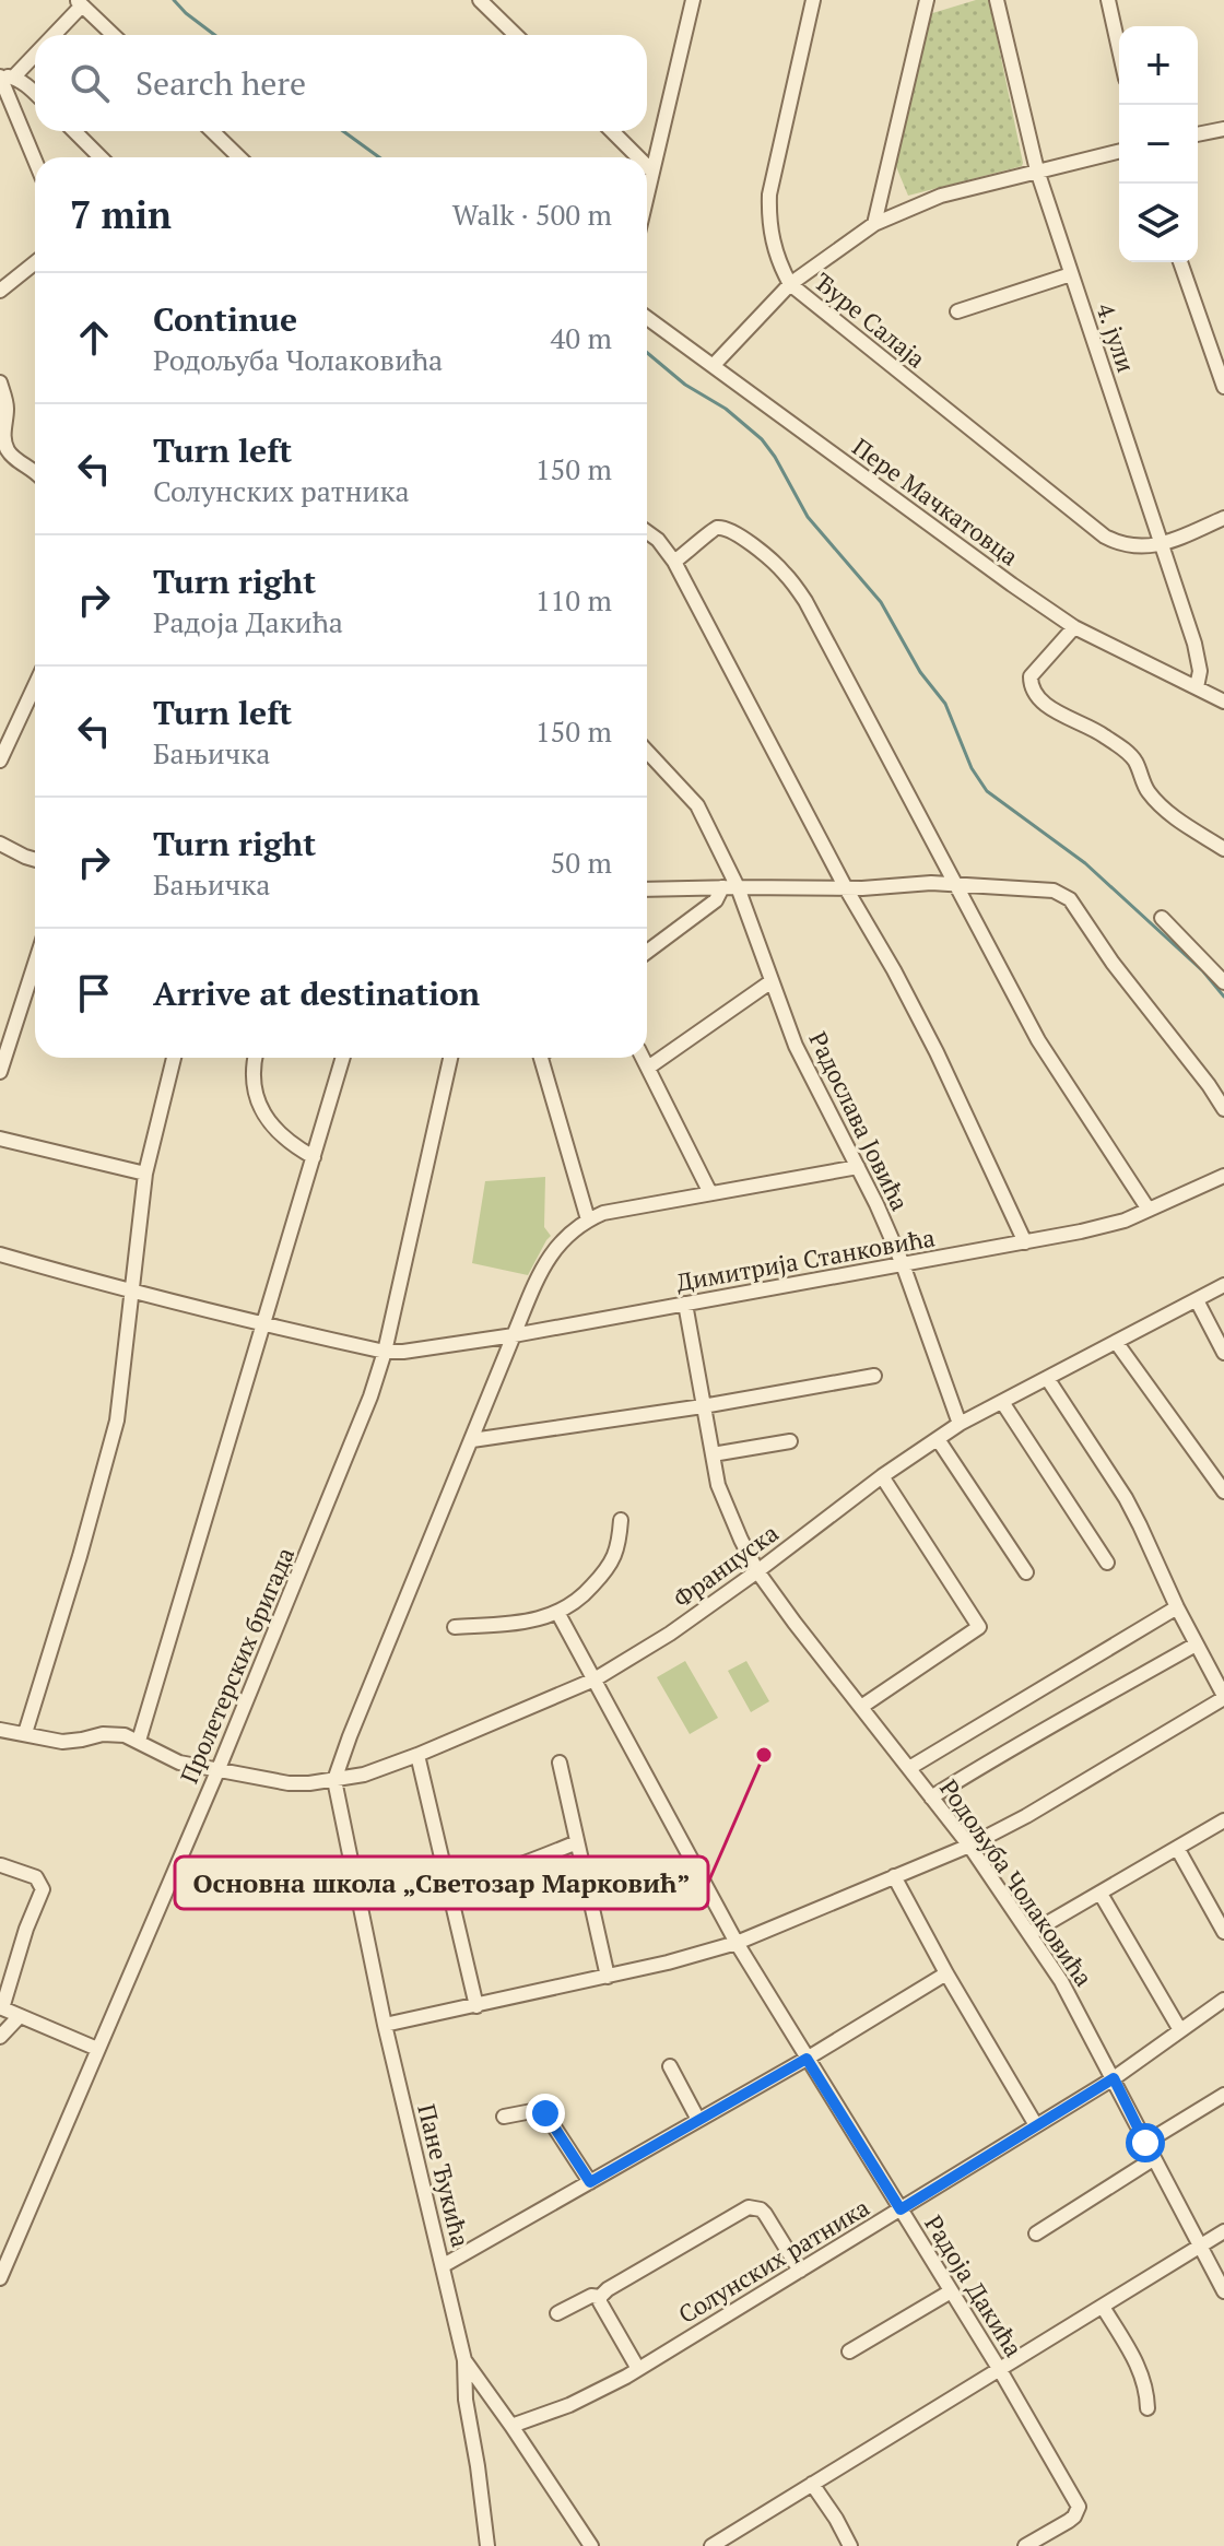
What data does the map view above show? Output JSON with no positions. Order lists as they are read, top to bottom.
{
  "streets": {
    "street": [
      "Ђуре Салаја",
      "4. јули",
      "Пере Мачкатовца",
      "Радослава Јовића",
      "Димитрија Станковића",
      "Француска",
      "Пролетерских бригада",
      "Родољуба Чолаковића",
      "Пане Ђукића",
      "Солунских ратника",
      "Радоја Дакића"
    ]
  },
  "crossings": [
    ["Ђуре Салаја", "4. јули"],
    ["4. јули", "Пере Мачкатовца"],
    ["Радослава Јовића", "Димитрија Станковића"],
    ["Радослава Јовића", "Француска"],
    ["Димитрија Станковића", "Пролетерских бригада"],
    ["Димитрија Станковића", "Родољуба Чолаковића"],
    ["Француска", "Пролетерских бригада"],
    ["Француска", "Родољуба Чолаковића"],
    ["Француска", "Пане Ђукића"],
    ["Француска", "Радоја Дакића"],
    ["Родољуба Чолаковића", "Солунских ратника"],
    ["Пане Ђукића", "Солунских ратника"],
    ["Солунских ратника", "Радоја Дакића"]
  ],
  "places": ["Основна школа „Светозар Марковић”"],
  "page": {
    "map_buttons": ["+", "−"],
    "search": "Search here",
    "heading": ["7 min", "Walk · 500 m"],
    "list": [
      ["Continue", "Родољуба Чолаковића", "40 m"],
      ["Turn left", "Солунских ратника", "150 m"],
      ["Turn right", "Радоја Дакића", "110 m"],
      ["Turn left", "Бањичка", "150 m"],
      ["Turn right", "Бањичка", "50 m"],
      "Arrive at destination"
    ]
  }
}
